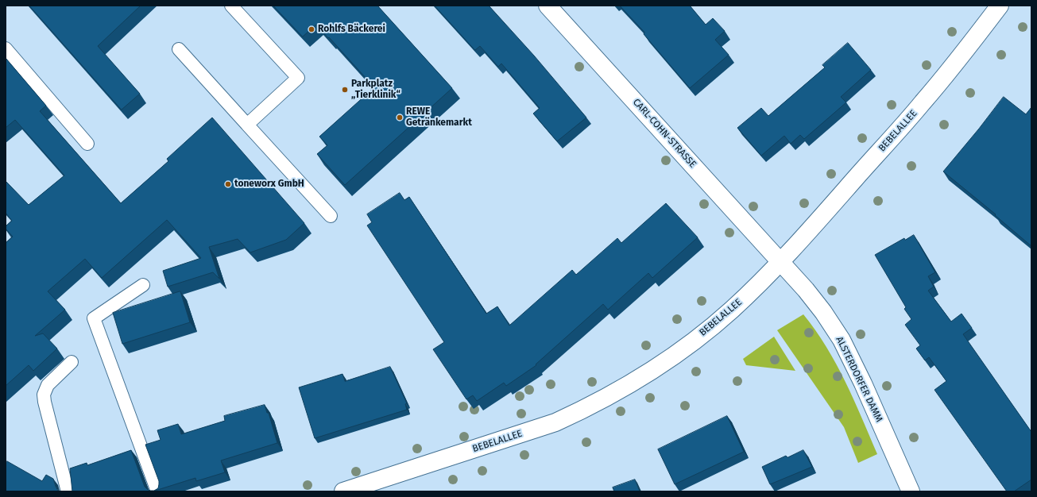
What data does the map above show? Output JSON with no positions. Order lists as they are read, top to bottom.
{
  "streets": {
    "street": ["BEBELALLEE", "CARL-COHN-STRASSE", "ALSTERDORFER DAMM"]
  },
  "crossings": [
    ["BEBELALLEE", "CARL-COHN-STRASSE"],
    ["BEBELALLEE", "ALSTERDORFER DAMM"],
    ["CARL-COHN-STRASSE", "ALSTERDORFER DAMM"]
  ],
  "places": [
    "Rohlfs Bäckerei",
    "Parkplatz „Tierklinik“",
    "REWE Getränkemarkt",
    "toneworx GmbH"
  ]
}
